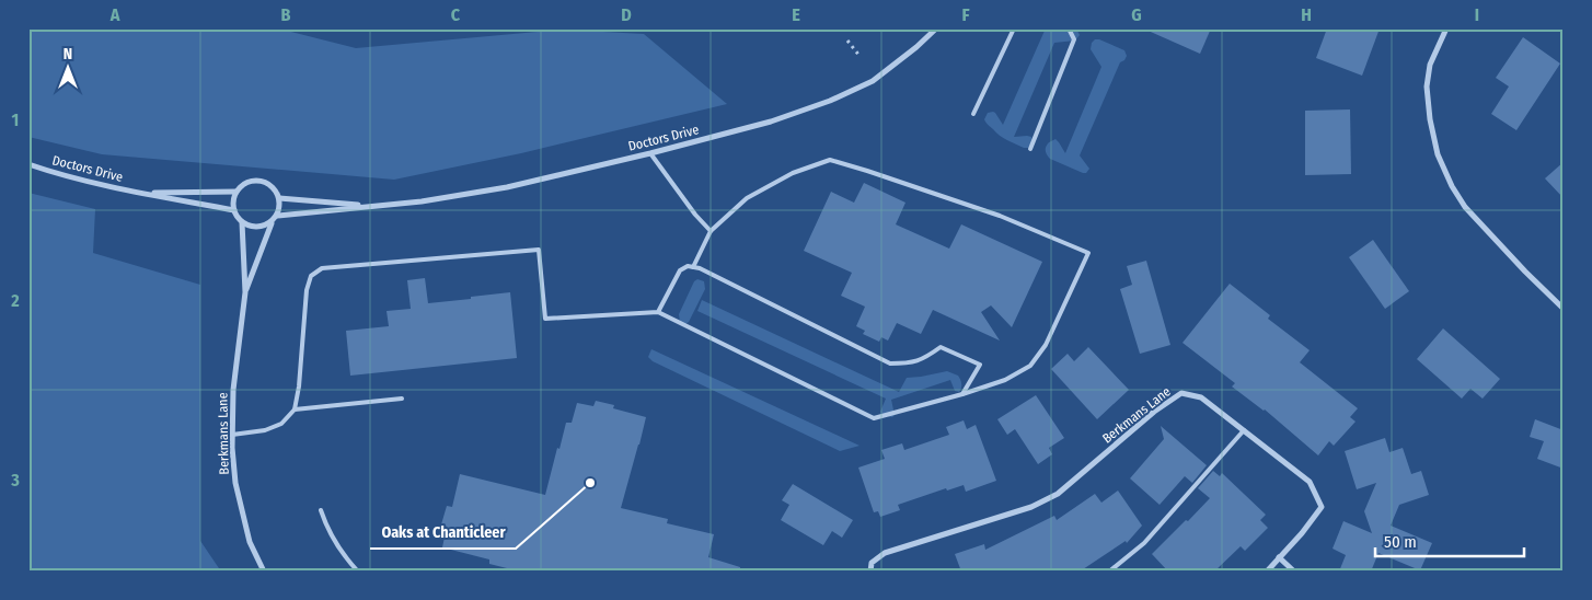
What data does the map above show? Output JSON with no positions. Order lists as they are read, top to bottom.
{
  "streets": {
    "street": ["Doctors Drive", "Berkmans Lane"]
  },
  "crossings": [
    ["Doctors Drive", "Berkmans Lane"]
  ],
  "places": ["Oaks at Chanticleer"],
  "scale_bar": "50 m",
  "north": "top",
  "grid": {
    "columns": [
      "A",
      "B",
      "C",
      "D",
      "E",
      "F",
      "G",
      "H",
      "I"
    ],
    "rows": ["1", "2", "3"]
  }
}
